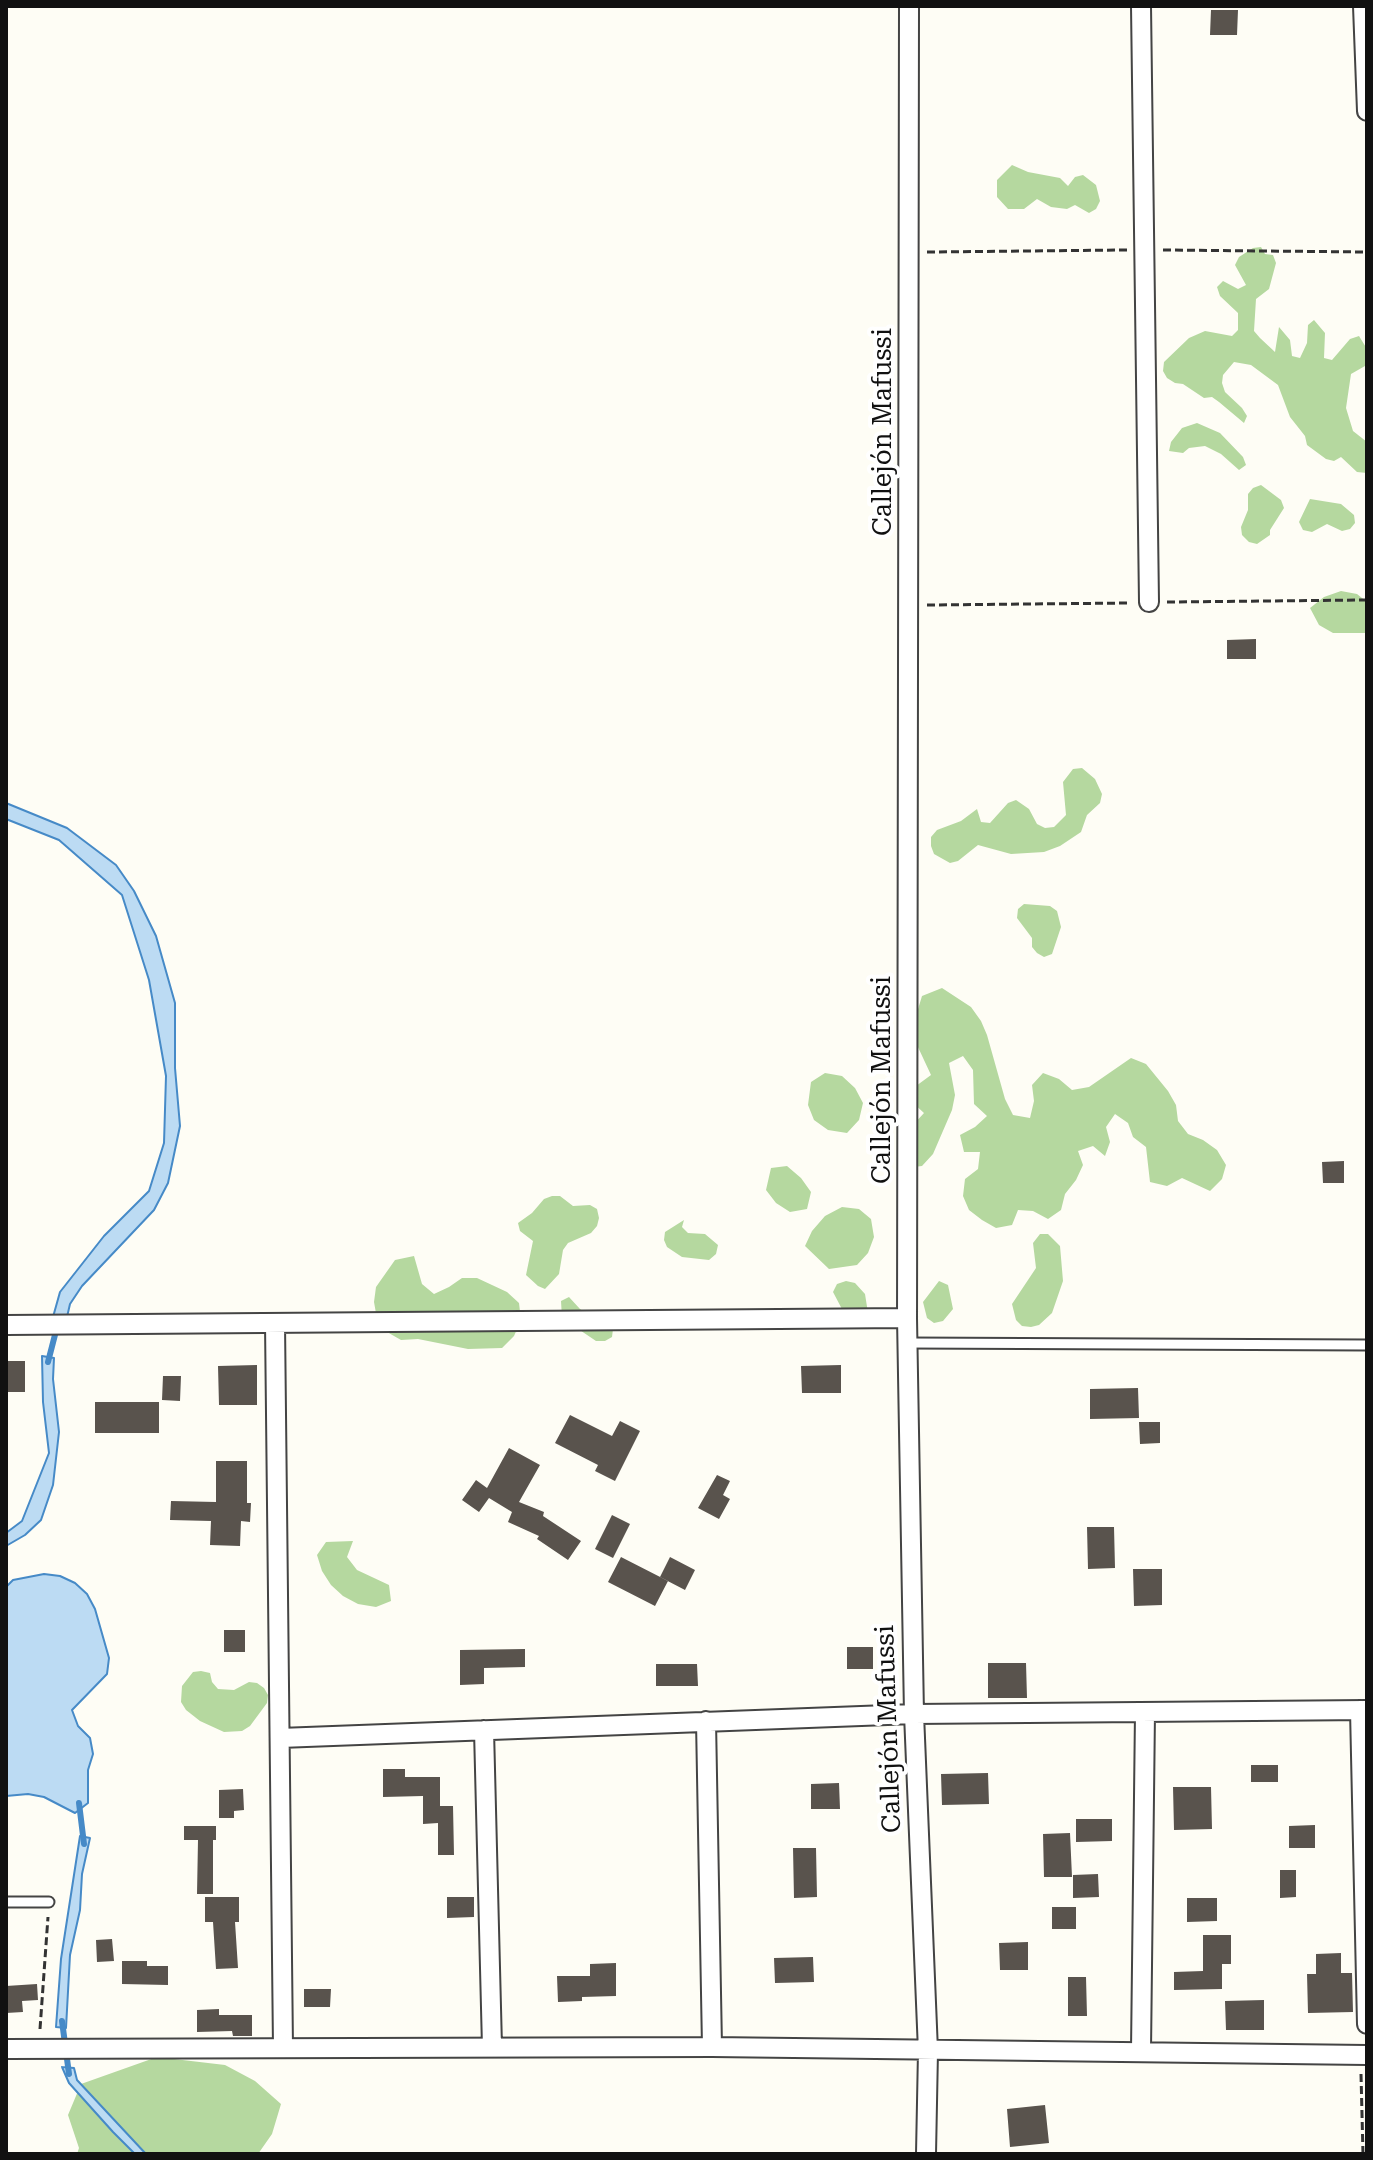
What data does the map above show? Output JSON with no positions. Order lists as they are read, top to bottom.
{
  "streets": {
    "street": ["Callejón Mafussi"]
  }
}
